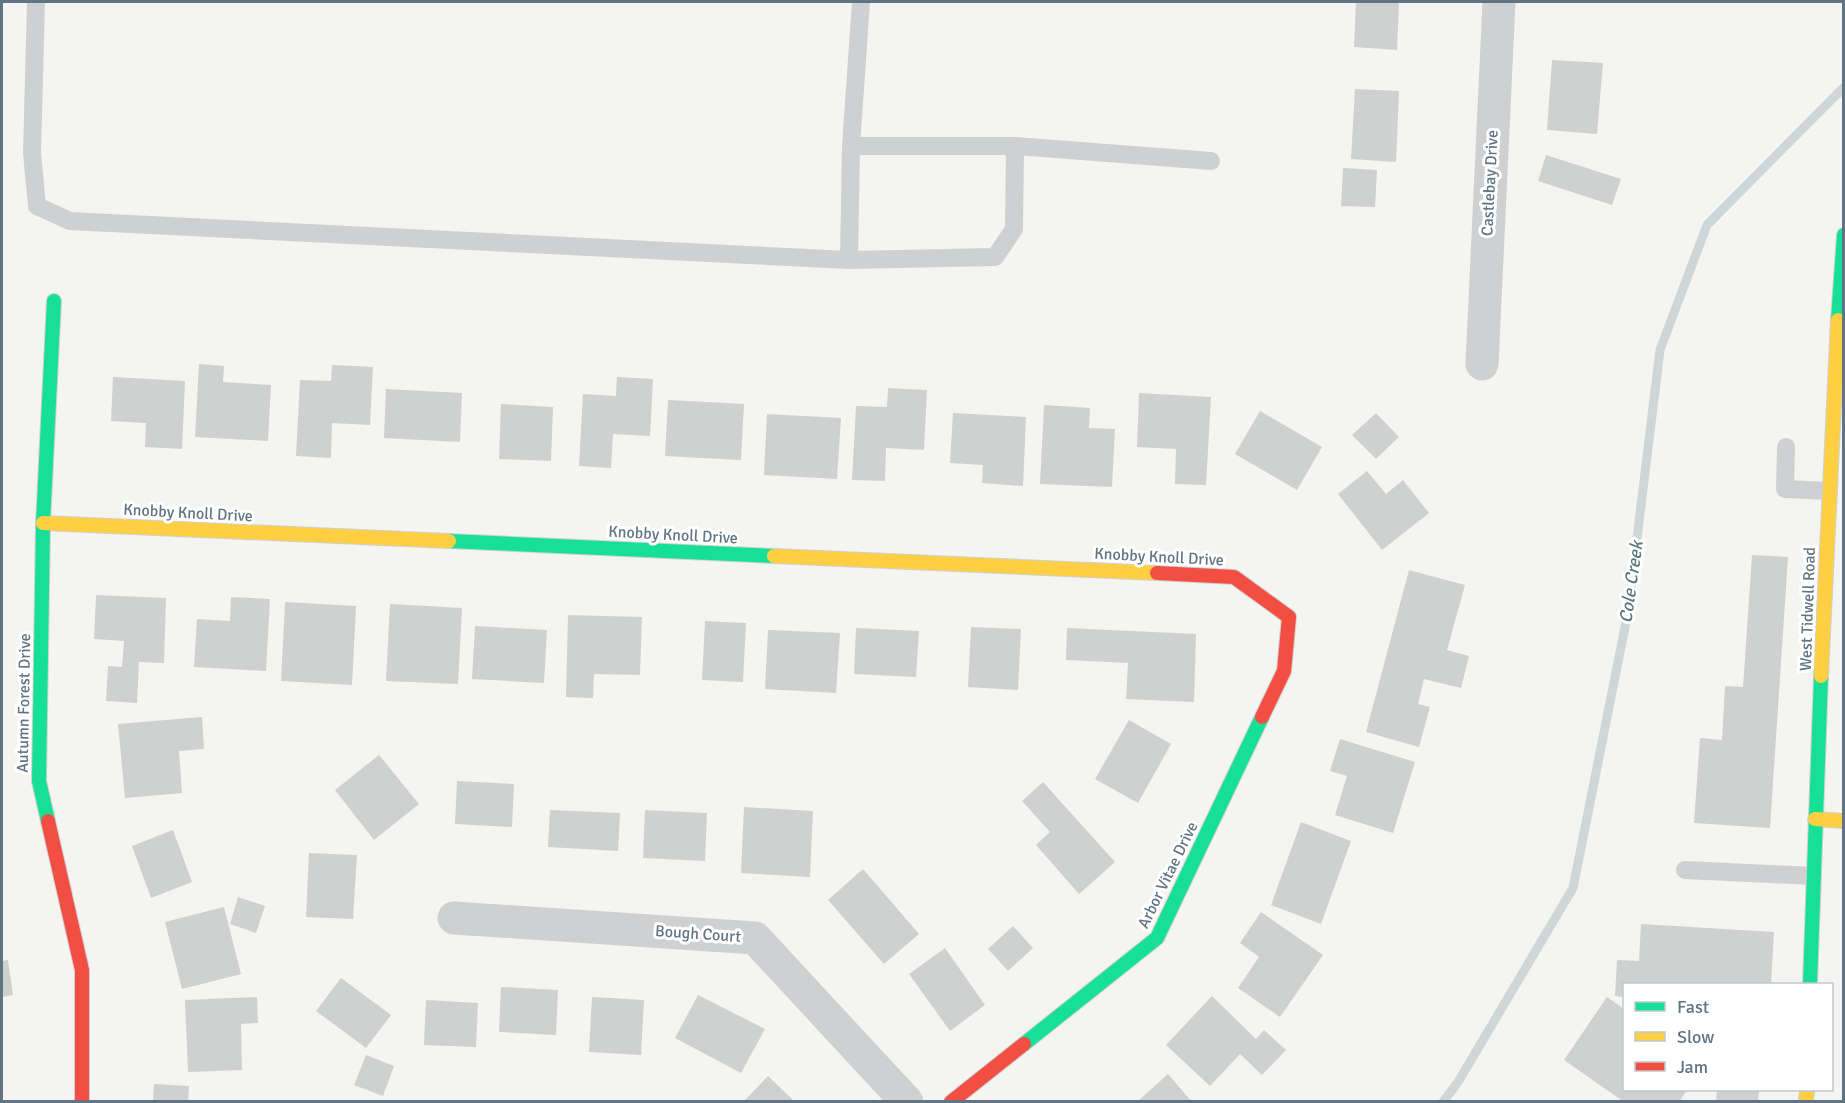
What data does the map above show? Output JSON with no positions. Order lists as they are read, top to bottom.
{
  "streets": {
    "street": [
      "Castlebay Drive",
      "Knobby Knoll Drive",
      "West Tidwell Road",
      "Autumn Forest Drive",
      "Arbor Vitae Drive",
      "Bough Court"
    ]
  },
  "crossings": [
    ["Knobby Knoll Drive", "Autumn Forest Drive"],
    ["Knobby Knoll Drive", "Arbor Vitae Drive"]
  ],
  "water": ["Cole Creek"],
  "legend": ["Fast", "Slow", "Jam"]
}
